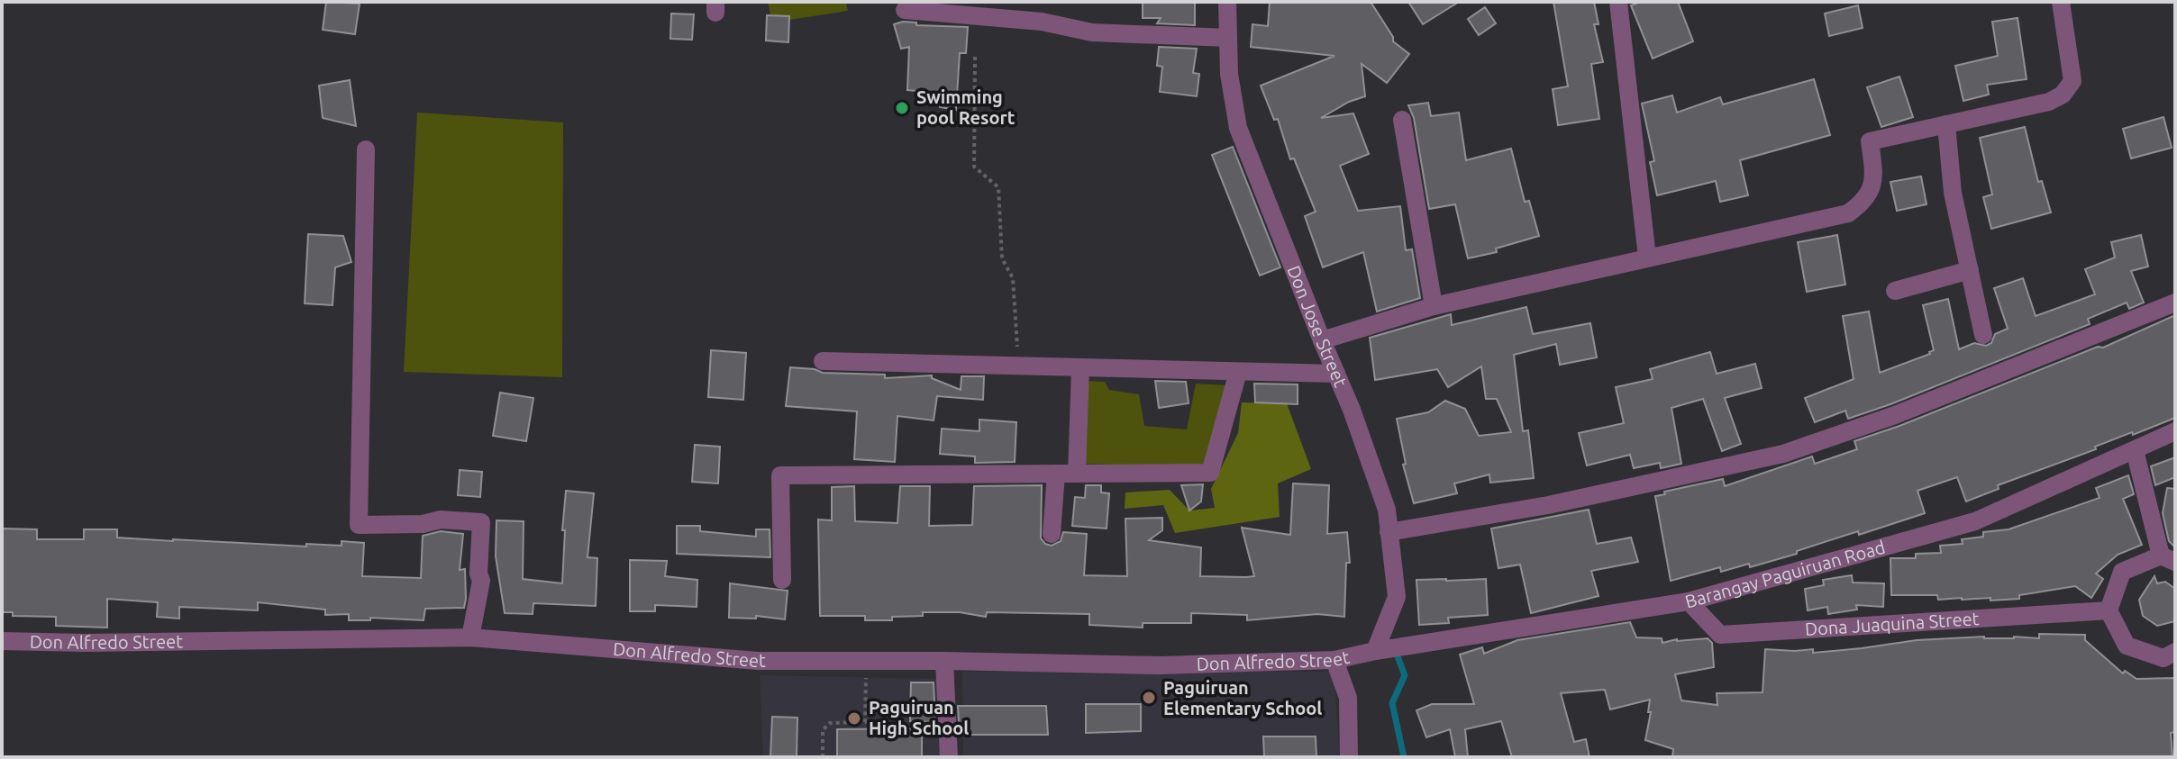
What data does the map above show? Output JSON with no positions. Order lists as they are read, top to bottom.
{
  "streets": {
    "street": [
      "Don Jose Street",
      "Barangay Paguiruan Road",
      "Dona Juaquina Street",
      "Don Alfredo Street"
    ]
  },
  "crossings": [
    ["Don Jose Street", "Barangay Paguiruan Road"],
    ["Don Jose Street", "Don Alfredo Street"],
    ["Barangay Paguiruan Road", "Dona Juaquina Street"],
    ["Barangay Paguiruan Road", "Don Alfredo Street"]
  ],
  "places": ["Swimming pool Resort", "Paguiruan Elementary School", "Paguiruan High School"]
}
